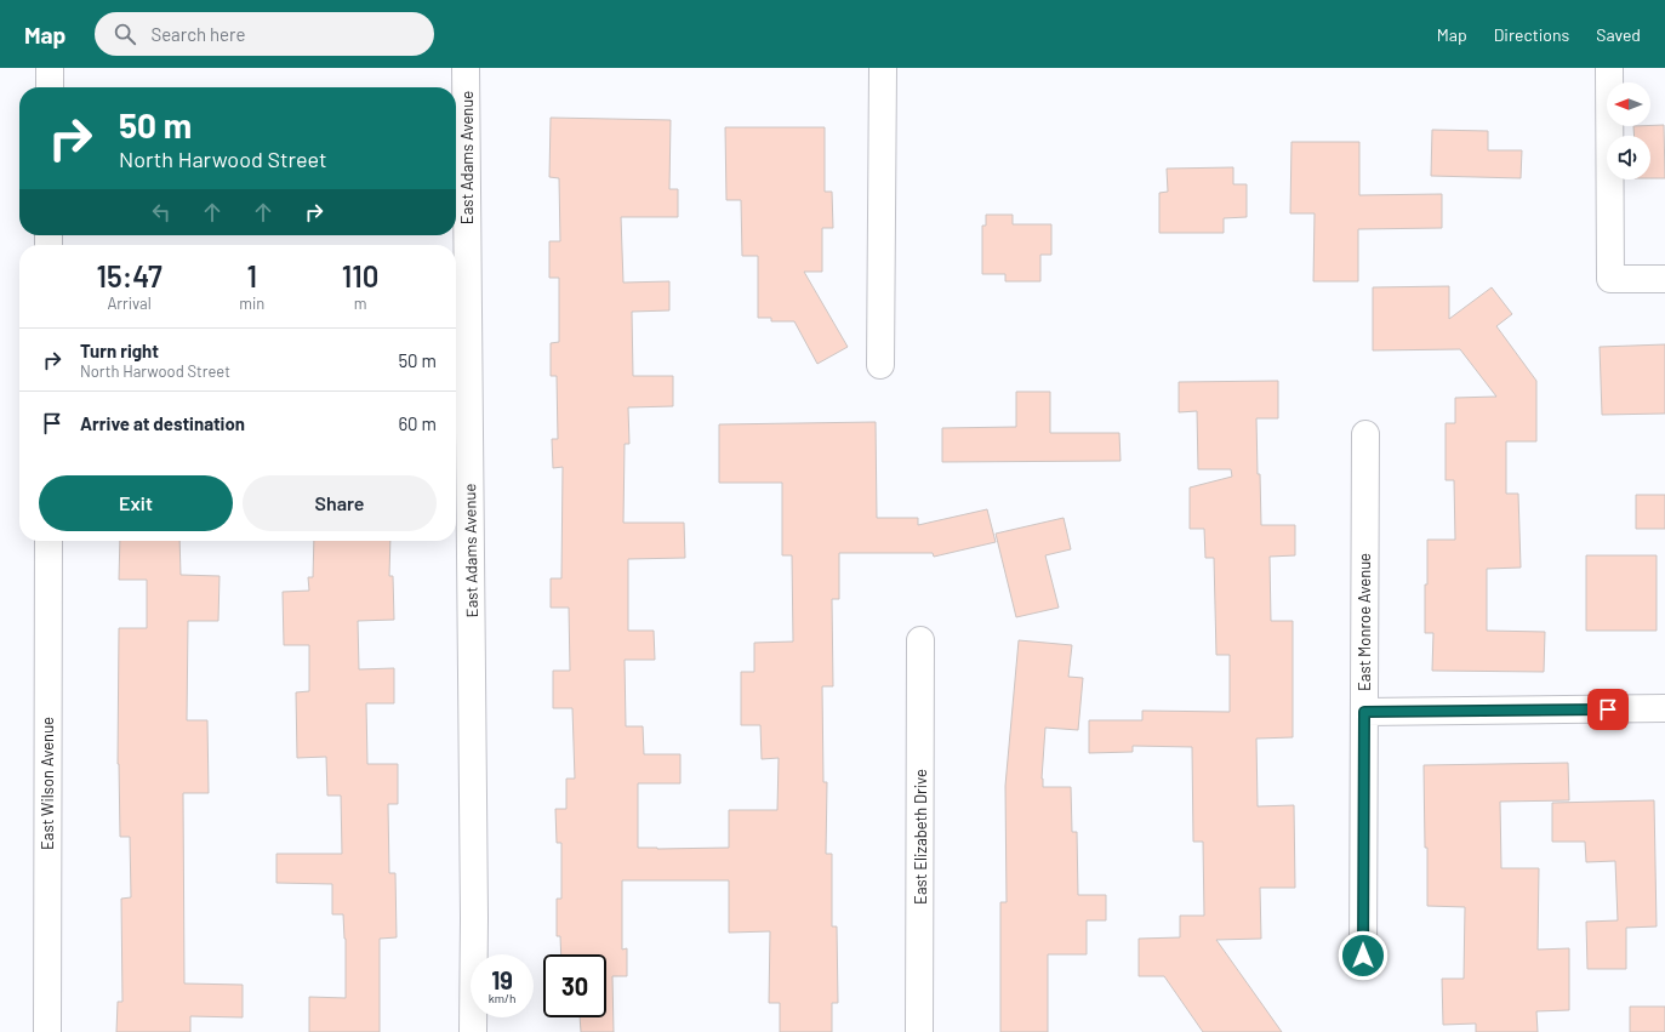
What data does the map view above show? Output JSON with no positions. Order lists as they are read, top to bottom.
{
  "streets": {
    "street": [
      "East Adams Avenue",
      "East Monroe Avenue",
      "East Wilson Avenue",
      "East Elizabeth Drive"
    ]
  },
  "north": "left",
  "page": {
    "header": "Map",
    "search": "Search here",
    "nav": ["Map", "Directions", "Saved"],
    "turn": ["50 m", "North Harwood Street"],
    "eta": [
      "15:47",
      "Arrival",
      "1",
      "min",
      "110",
      "m"
    ],
    "list": [
      {
        "name": "Turn right",
        "note": "North Harwood Street",
        "value": "50 m"
      },
      {
        "name": "Arrive at destination",
        "value": "60 m"
      }
    ],
    "buttons": ["Exit", "Share"],
    "speed": "19 km/h",
    "limit": "30"
  }
}
